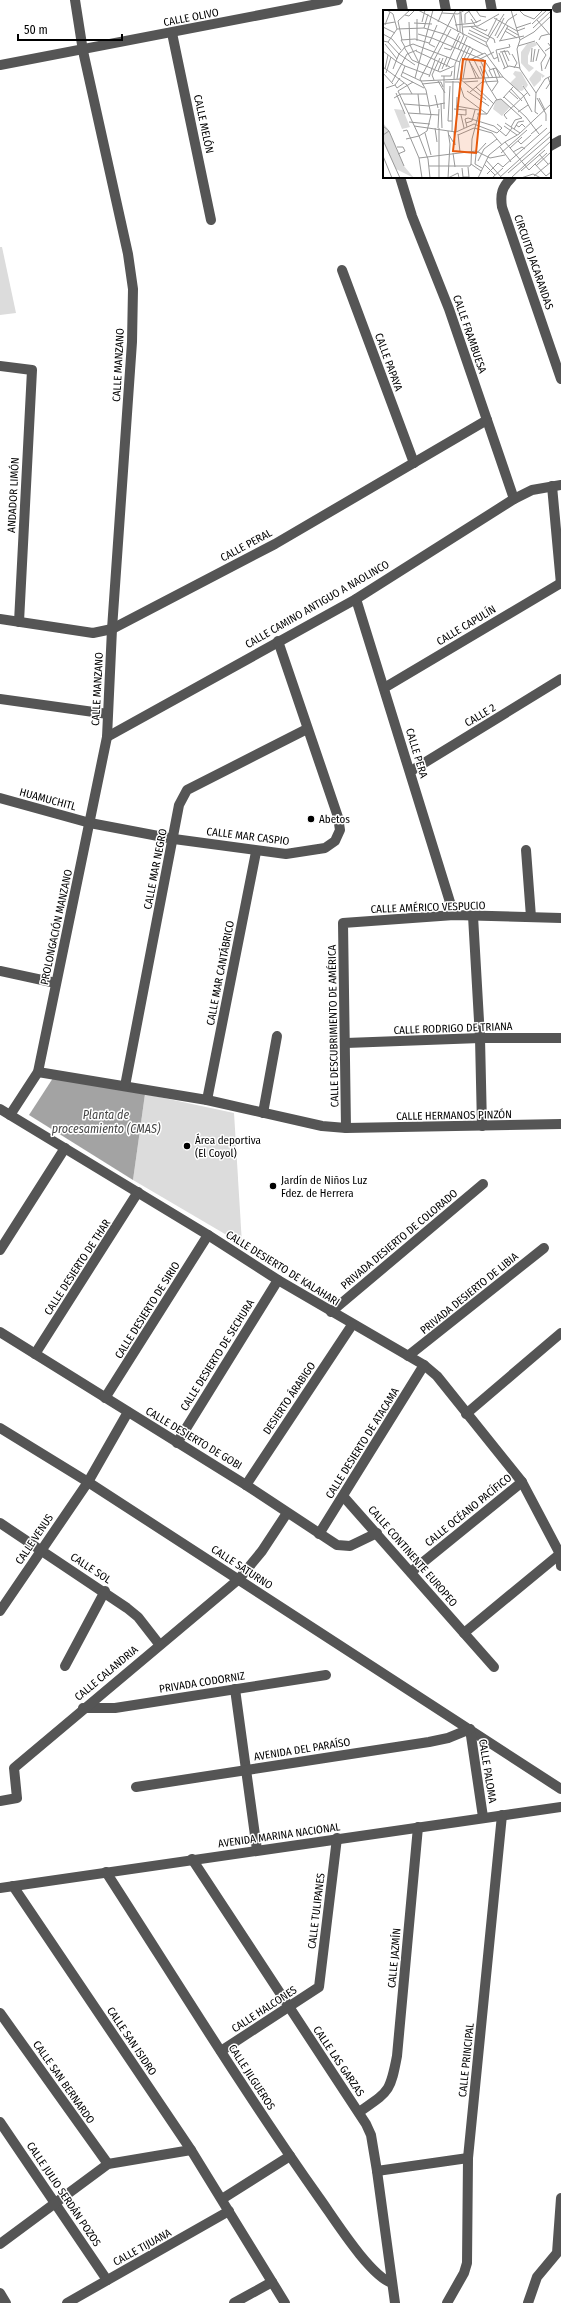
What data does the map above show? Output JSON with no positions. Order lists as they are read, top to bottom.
{
  "streets": {
    "street": [
      "CALLE OLIVO",
      "CALLE MELÓN",
      "CIRCUITO JACARANDAS",
      "CALLE FRAMBUESA",
      "CALLE PAPAYA",
      "CALLE MANZANO",
      "ANDADOR LIMÓN",
      "CALLE PERAL",
      "CALLE CAMINO ANTIGUO A NAOLINCO",
      "CALLE CAPULÍN",
      "CALLE 2",
      "CALLE PERA",
      "HUAMUCHITL",
      "CALLE MAR CASPIO",
      "CALLE MAR NEGRO",
      "CALLE AMÉRICO VESPUCIO",
      "PROLONGACIÓN MANZANO",
      "CALLE MAR CANTÁBRICO",
      "CALLE DESCUBRIMIENTO DE AMÉRICA",
      "CALLE RODRIGO DE TRIANA",
      "CALLE HERMANOS PINZÓN",
      "PRIVADA DESIERTO DE COLORADO",
      "CALLE DESIERTO DE THAR",
      "CALLE DESIERTO DE KALAHARI",
      "PRIVADA DESIERTO DE LIBIA",
      "CALLE DESIERTO DE SIRIO",
      "CALLE DESIERTO DE SECHURA",
      "DESIERTO ÁRABIGO",
      "CALLE DESIERTO DE GOBI",
      "CALLE DESIERTO DE ATACAMA",
      "CALLE OCÉANO PACÍFICO",
      "CALLE VENUS",
      "CALLE CONTINENTE EUROPEO",
      "CALLE SATURNO",
      "CALLE SOL",
      "CALLE CALANDRIA",
      "PRIVADA CODORNIZ",
      "AVENIDA DEL PARAÍSO",
      "CALLE PALOMA",
      "AVENIDA MARINA NACIONAL",
      "CALLE TULIPANES",
      "CALLE JAZMÍN",
      "CALLE HALCONES",
      "CALLE SAN ISIDRO",
      "CALLE PRINCIPAL",
      "CALLE LAS GARZAS",
      "CALLE JILGUEROS",
      "CALLE SAN BERNARDO",
      "CALLE JULIO SERDÁN POZOS",
      "CALLE TIJUANA"
    ]
  },
  "crossings": [
    ["CALLE OLIVO", "CALLE MELÓN"],
    ["CALLE OLIVO", "CALLE MANZANO"],
    ["CALLE FRAMBUESA", "CALLE PERAL"],
    ["CALLE FRAMBUESA", "CALLE CAMINO ANTIGUO A NAOLINCO"],
    ["CALLE PAPAYA", "CALLE PERAL"],
    ["CALLE MANZANO", "CALLE PERAL"],
    ["CALLE MANZANO", "CALLE CAMINO ANTIGUO A NAOLINCO"],
    ["CALLE MANZANO", "PROLONGACIÓN MANZANO"],
    ["ANDADOR LIMÓN", "CALLE PERAL"],
    ["CALLE CAMINO ANTIGUO A NAOLINCO", "CALLE PERA"],
    ["CALLE CAMINO ANTIGUO A NAOLINCO", "CALLE MAR CASPIO"],
    ["CALLE CAMINO ANTIGUO A NAOLINCO", "PROLONGACIÓN MANZANO"],
    ["CALLE CAPULÍN", "CALLE PERA"],
    ["CALLE 2", "CALLE PERA"],
    ["CALLE PERA", "CALLE AMÉRICO VESPUCIO"],
    ["HUAMUCHITL", "CALLE MAR CASPIO"],
    ["HUAMUCHITL", "PROLONGACIÓN MANZANO"],
    ["CALLE MAR CASPIO", "CALLE MAR NEGRO"],
    ["CALLE MAR CASPIO", "PROLONGACIÓN MANZANO"],
    ["CALLE MAR CASPIO", "CALLE MAR CANTÁBRICO"],
    ["CALLE AMÉRICO VESPUCIO", "CALLE DESCUBRIMIENTO DE AMÉRICA"],
    ["PROLONGACIÓN MANZANO", "CALLE DESIERTO DE KALAHARI"],
    ["CALLE DESCUBRIMIENTO DE AMÉRICA", "CALLE RODRIGO DE TRIANA"],
    ["CALLE DESCUBRIMIENTO DE AMÉRICA", "CALLE HERMANOS PINZÓN"],
    ["PRIVADA DESIERTO DE COLORADO", "CALLE DESIERTO DE KALAHARI"],
    ["CALLE DESIERTO DE THAR", "CALLE DESIERTO DE KALAHARI"],
    ["CALLE DESIERTO DE THAR", "CALLE DESIERTO DE GOBI"],
    ["CALLE DESIERTO DE KALAHARI", "PRIVADA DESIERTO DE LIBIA"],
    ["CALLE DESIERTO DE KALAHARI", "CALLE DESIERTO DE SIRIO"],
    ["CALLE DESIERTO DE KALAHARI", "CALLE DESIERTO DE SECHURA"],
    ["CALLE DESIERTO DE KALAHARI", "DESIERTO ÁRABIGO"],
    ["CALLE DESIERTO DE KALAHARI", "CALLE DESIERTO DE ATACAMA"],
    ["CALLE DESIERTO DE KALAHARI", "CALLE OCÉANO PACÍFICO"],
    ["CALLE DESIERTO DE SIRIO", "CALLE DESIERTO DE GOBI"],
    ["CALLE DESIERTO DE SECHURA", "CALLE DESIERTO DE GOBI"],
    ["DESIERTO ÁRABIGO", "CALLE DESIERTO DE GOBI"],
    ["CALLE DESIERTO DE GOBI", "CALLE DESIERTO DE ATACAMA"],
    ["CALLE DESIERTO DE GOBI", "CALLE VENUS"],
    ["CALLE DESIERTO DE GOBI", "CALLE CONTINENTE EUROPEO"],
    ["CALLE DESIERTO DE GOBI", "CALLE CALANDRIA"],
    ["CALLE DESIERTO DE ATACAMA", "CALLE CONTINENTE EUROPEO"],
    ["CALLE OCÉANO PACÍFICO", "CALLE CONTINENTE EUROPEO"],
    ["CALLE VENUS", "CALLE SATURNO"],
    ["CALLE VENUS", "CALLE SOL"],
    ["CALLE SATURNO", "CALLE CALANDRIA"],
    ["CALLE SATURNO", "AVENIDA DEL PARAÍSO"],
    ["CALLE SATURNO", "CALLE PALOMA"],
    ["CALLE SOL", "CALLE CALANDRIA"],
    ["CALLE CALANDRIA", "PRIVADA CODORNIZ"],
    ["AVENIDA DEL PARAÍSO", "CALLE PALOMA"],
    ["CALLE PALOMA", "AVENIDA MARINA NACIONAL"],
    ["AVENIDA MARINA NACIONAL", "CALLE TULIPANES"],
    ["AVENIDA MARINA NACIONAL", "CALLE JAZMÍN"],
    ["AVENIDA MARINA NACIONAL", "CALLE SAN ISIDRO"],
    ["AVENIDA MARINA NACIONAL", "CALLE PRINCIPAL"],
    ["AVENIDA MARINA NACIONAL", "CALLE LAS GARZAS"],
    ["AVENIDA MARINA NACIONAL", "CALLE JILGUEROS"],
    ["CALLE TULIPANES", "CALLE HALCONES"],
    ["CALLE JAZMÍN", "CALLE LAS GARZAS"],
    ["CALLE HALCONES", "CALLE LAS GARZAS"],
    ["CALLE HALCONES", "CALLE JILGUEROS"],
    ["CALLE SAN ISIDRO", "CALLE TIJUANA"],
    ["CALLE LAS GARZAS", "CALLE JILGUEROS"],
    ["CALLE JULIO SERDÁN POZOS", "CALLE TIJUANA"]
  ],
  "water": ["Planta de procesamiento (CMAS)"],
  "places": ["Abetos", "Área deportiva (El Coyol)", "Jardín de Niños Luz Fdez. de Herrera"],
  "scale_bar": "50 m"
}
